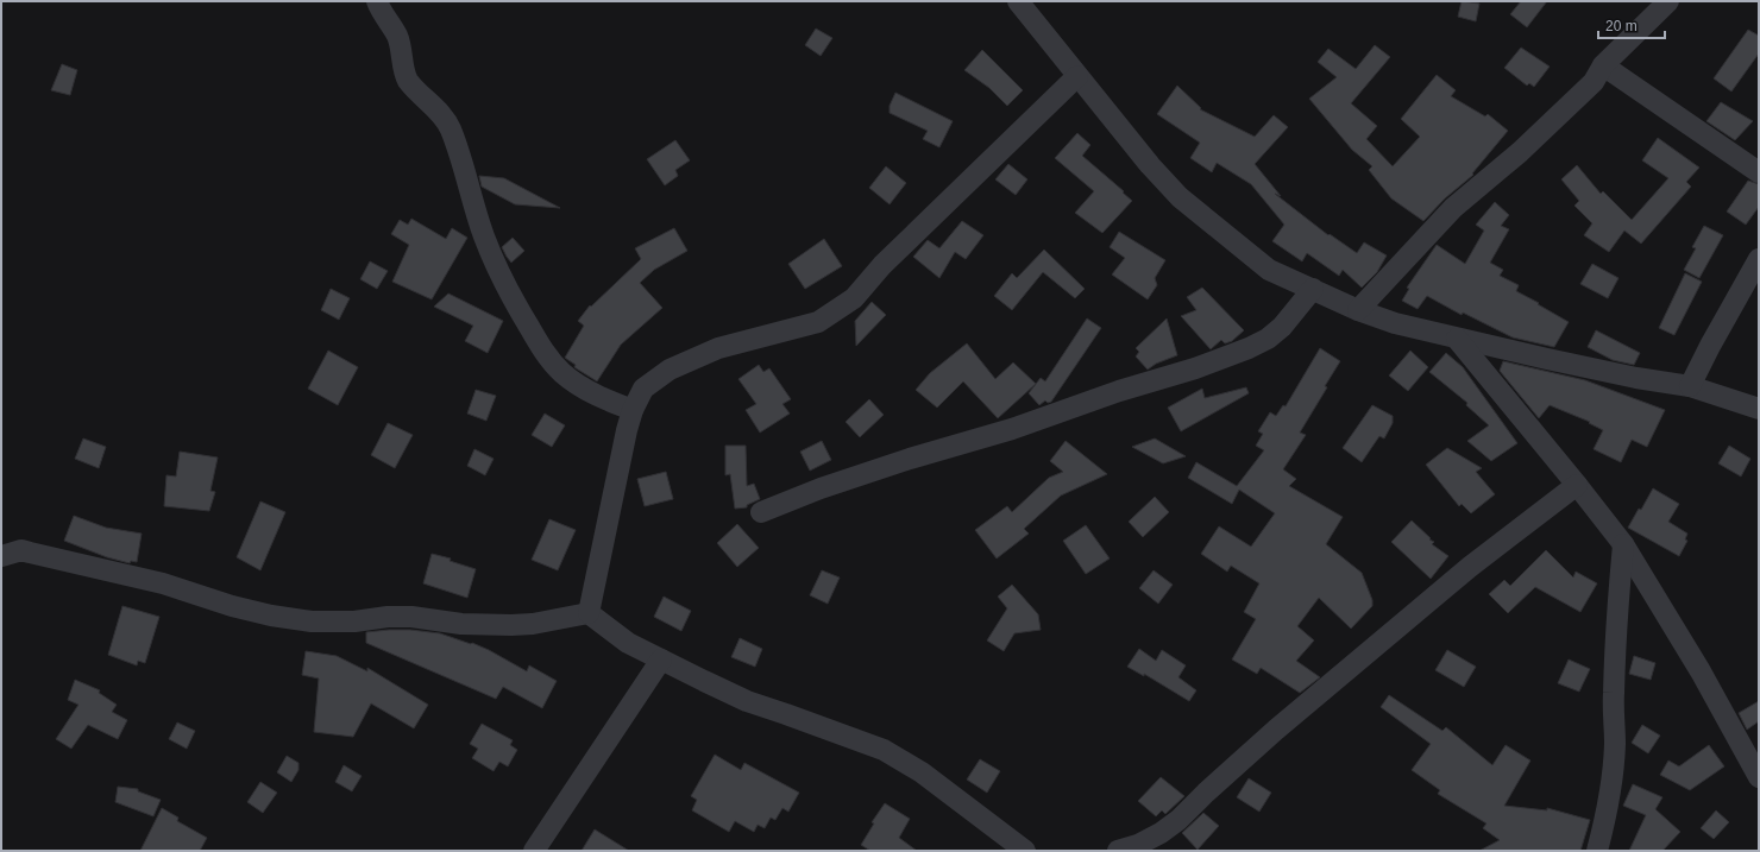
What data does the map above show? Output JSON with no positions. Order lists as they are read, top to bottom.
{
  "scale_bar": "20 m"
}
